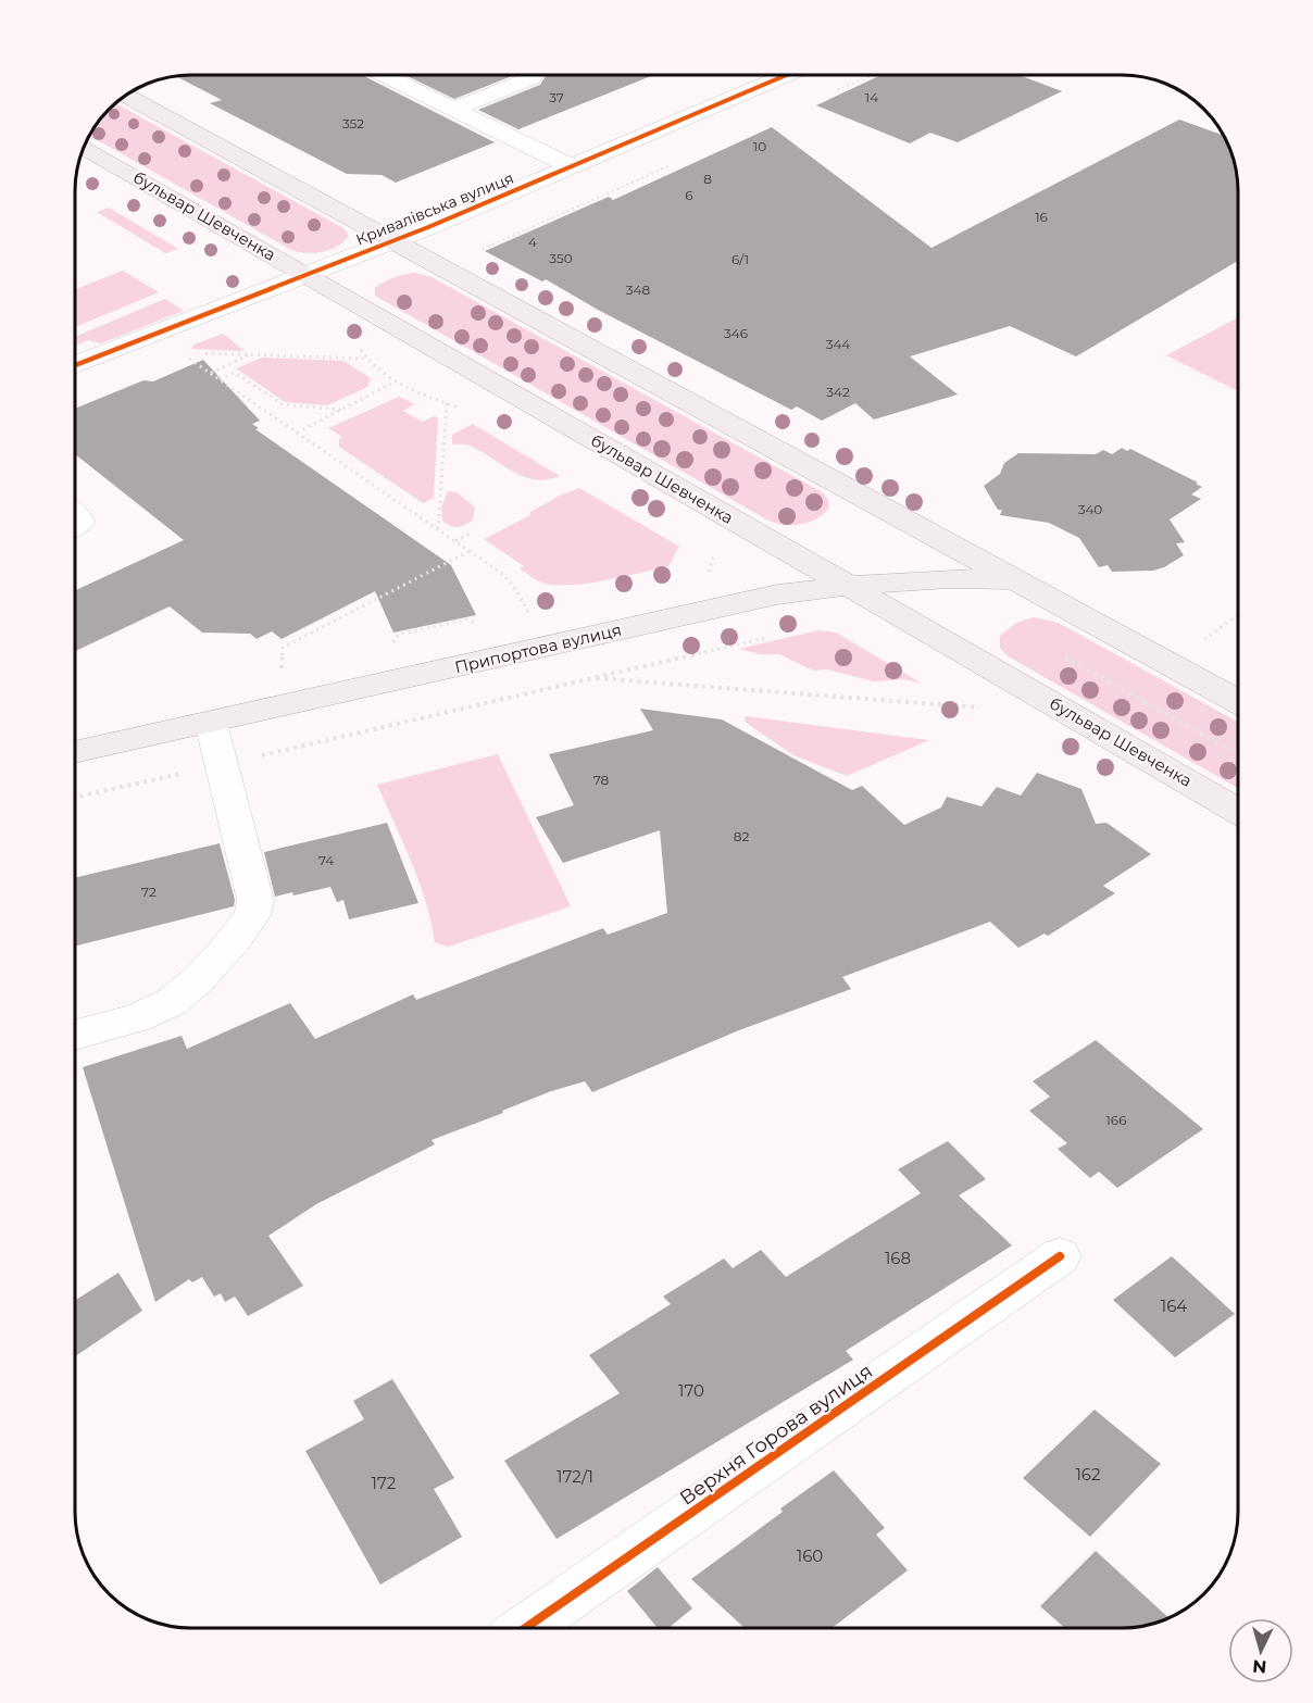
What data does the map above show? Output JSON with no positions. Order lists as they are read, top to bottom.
{
  "streets": {
    "main road": ["бульвар Шевченка", "Припортова вулиця"],
    "street": ["Кривалівська вулиця", "Верхня Горова вулиця"]
  },
  "crossings": [
    ["Кривалівська вулиця", "бульвар Шевченка"],
    ["бульвар Шевченка", "Припортова вулиця"]
  ],
  "house_numbers": [
    "37",
    "14",
    "352",
    "10",
    "8",
    "6",
    "16",
    "4",
    "350",
    "6/1",
    "348",
    "346",
    "344",
    "342",
    "340",
    "78",
    "82",
    "74",
    "72",
    "166",
    "168",
    "164",
    "170",
    "162",
    "172/1",
    "172",
    "160"
  ],
  "north": "bottom"
}
